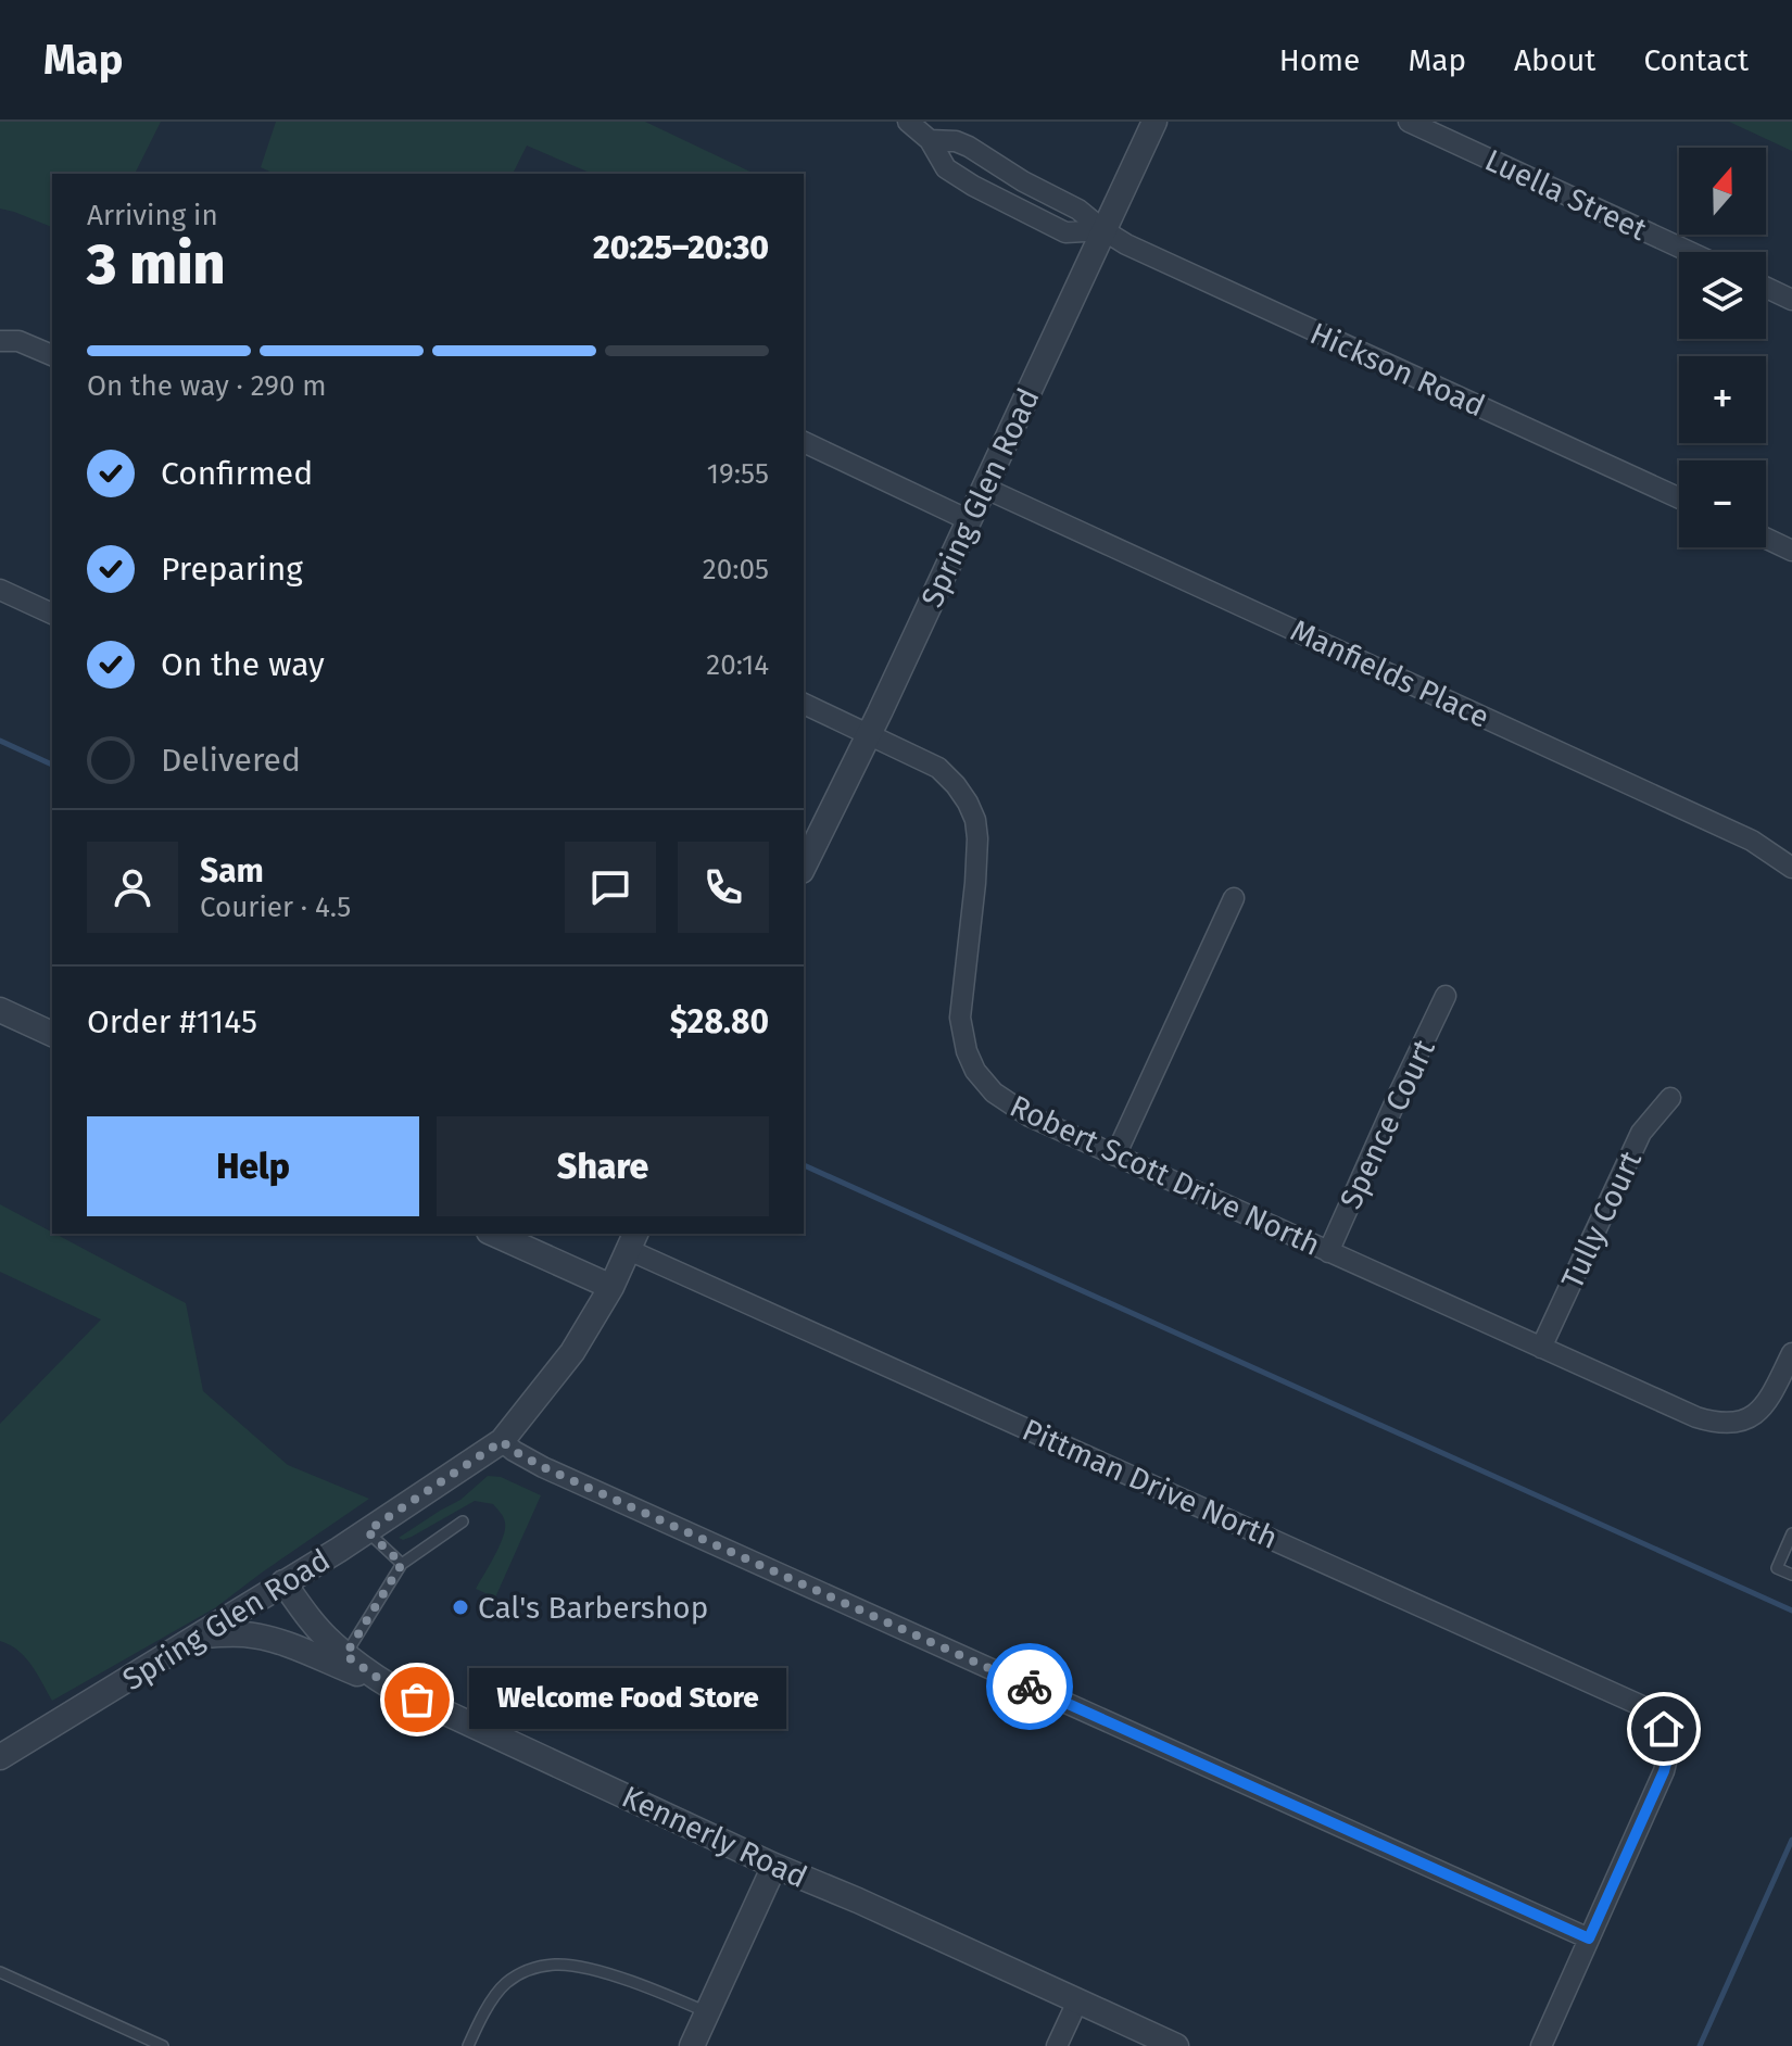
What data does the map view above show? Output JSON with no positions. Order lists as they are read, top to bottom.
{
  "streets": {
    "street": [
      "Luella Street",
      "Hickson Road",
      "Spring Glen Road",
      "Manfields Place",
      "Spence Court",
      "Robert Scott Drive North",
      "Tully Court",
      "Pittman Drive North",
      "Kennerly Road"
    ]
  },
  "crossings": [
    ["Hickson Road", "Spring Glen Road"],
    ["Spring Glen Road", "Manfields Place"],
    ["Spring Glen Road", "Robert Scott Drive North"],
    ["Spring Glen Road", "Pittman Drive North"],
    ["Spring Glen Road", "Kennerly Road"],
    ["Spence Court", "Robert Scott Drive North"],
    ["Robert Scott Drive North", "Tully Court"]
  ],
  "places": ["Cal's Barbershop", "Welcome Food Store"],
  "north": "top",
  "page": {
    "header": "Map",
    "nav": [
      "Home",
      "Map",
      "About",
      "Contact"
    ],
    "map_buttons": ["+", "−"],
    "heading": ["3 min", "Arriving in", "20:25–20:30"],
    "panel": [
      "Sam",
      "Courier · 4.5",
      "Order #1145",
      "$28.80"
    ],
    "bar": "On the way · 290 m",
    "list": [
      ["Confirmed", "19:55"],
      ["Preparing", "20:05"],
      ["On the way", "20:14"],
      "Delivered"
    ],
    "buttons": ["Help", "Share"],
    "bubble": "Welcome Food Store"
  }
}
